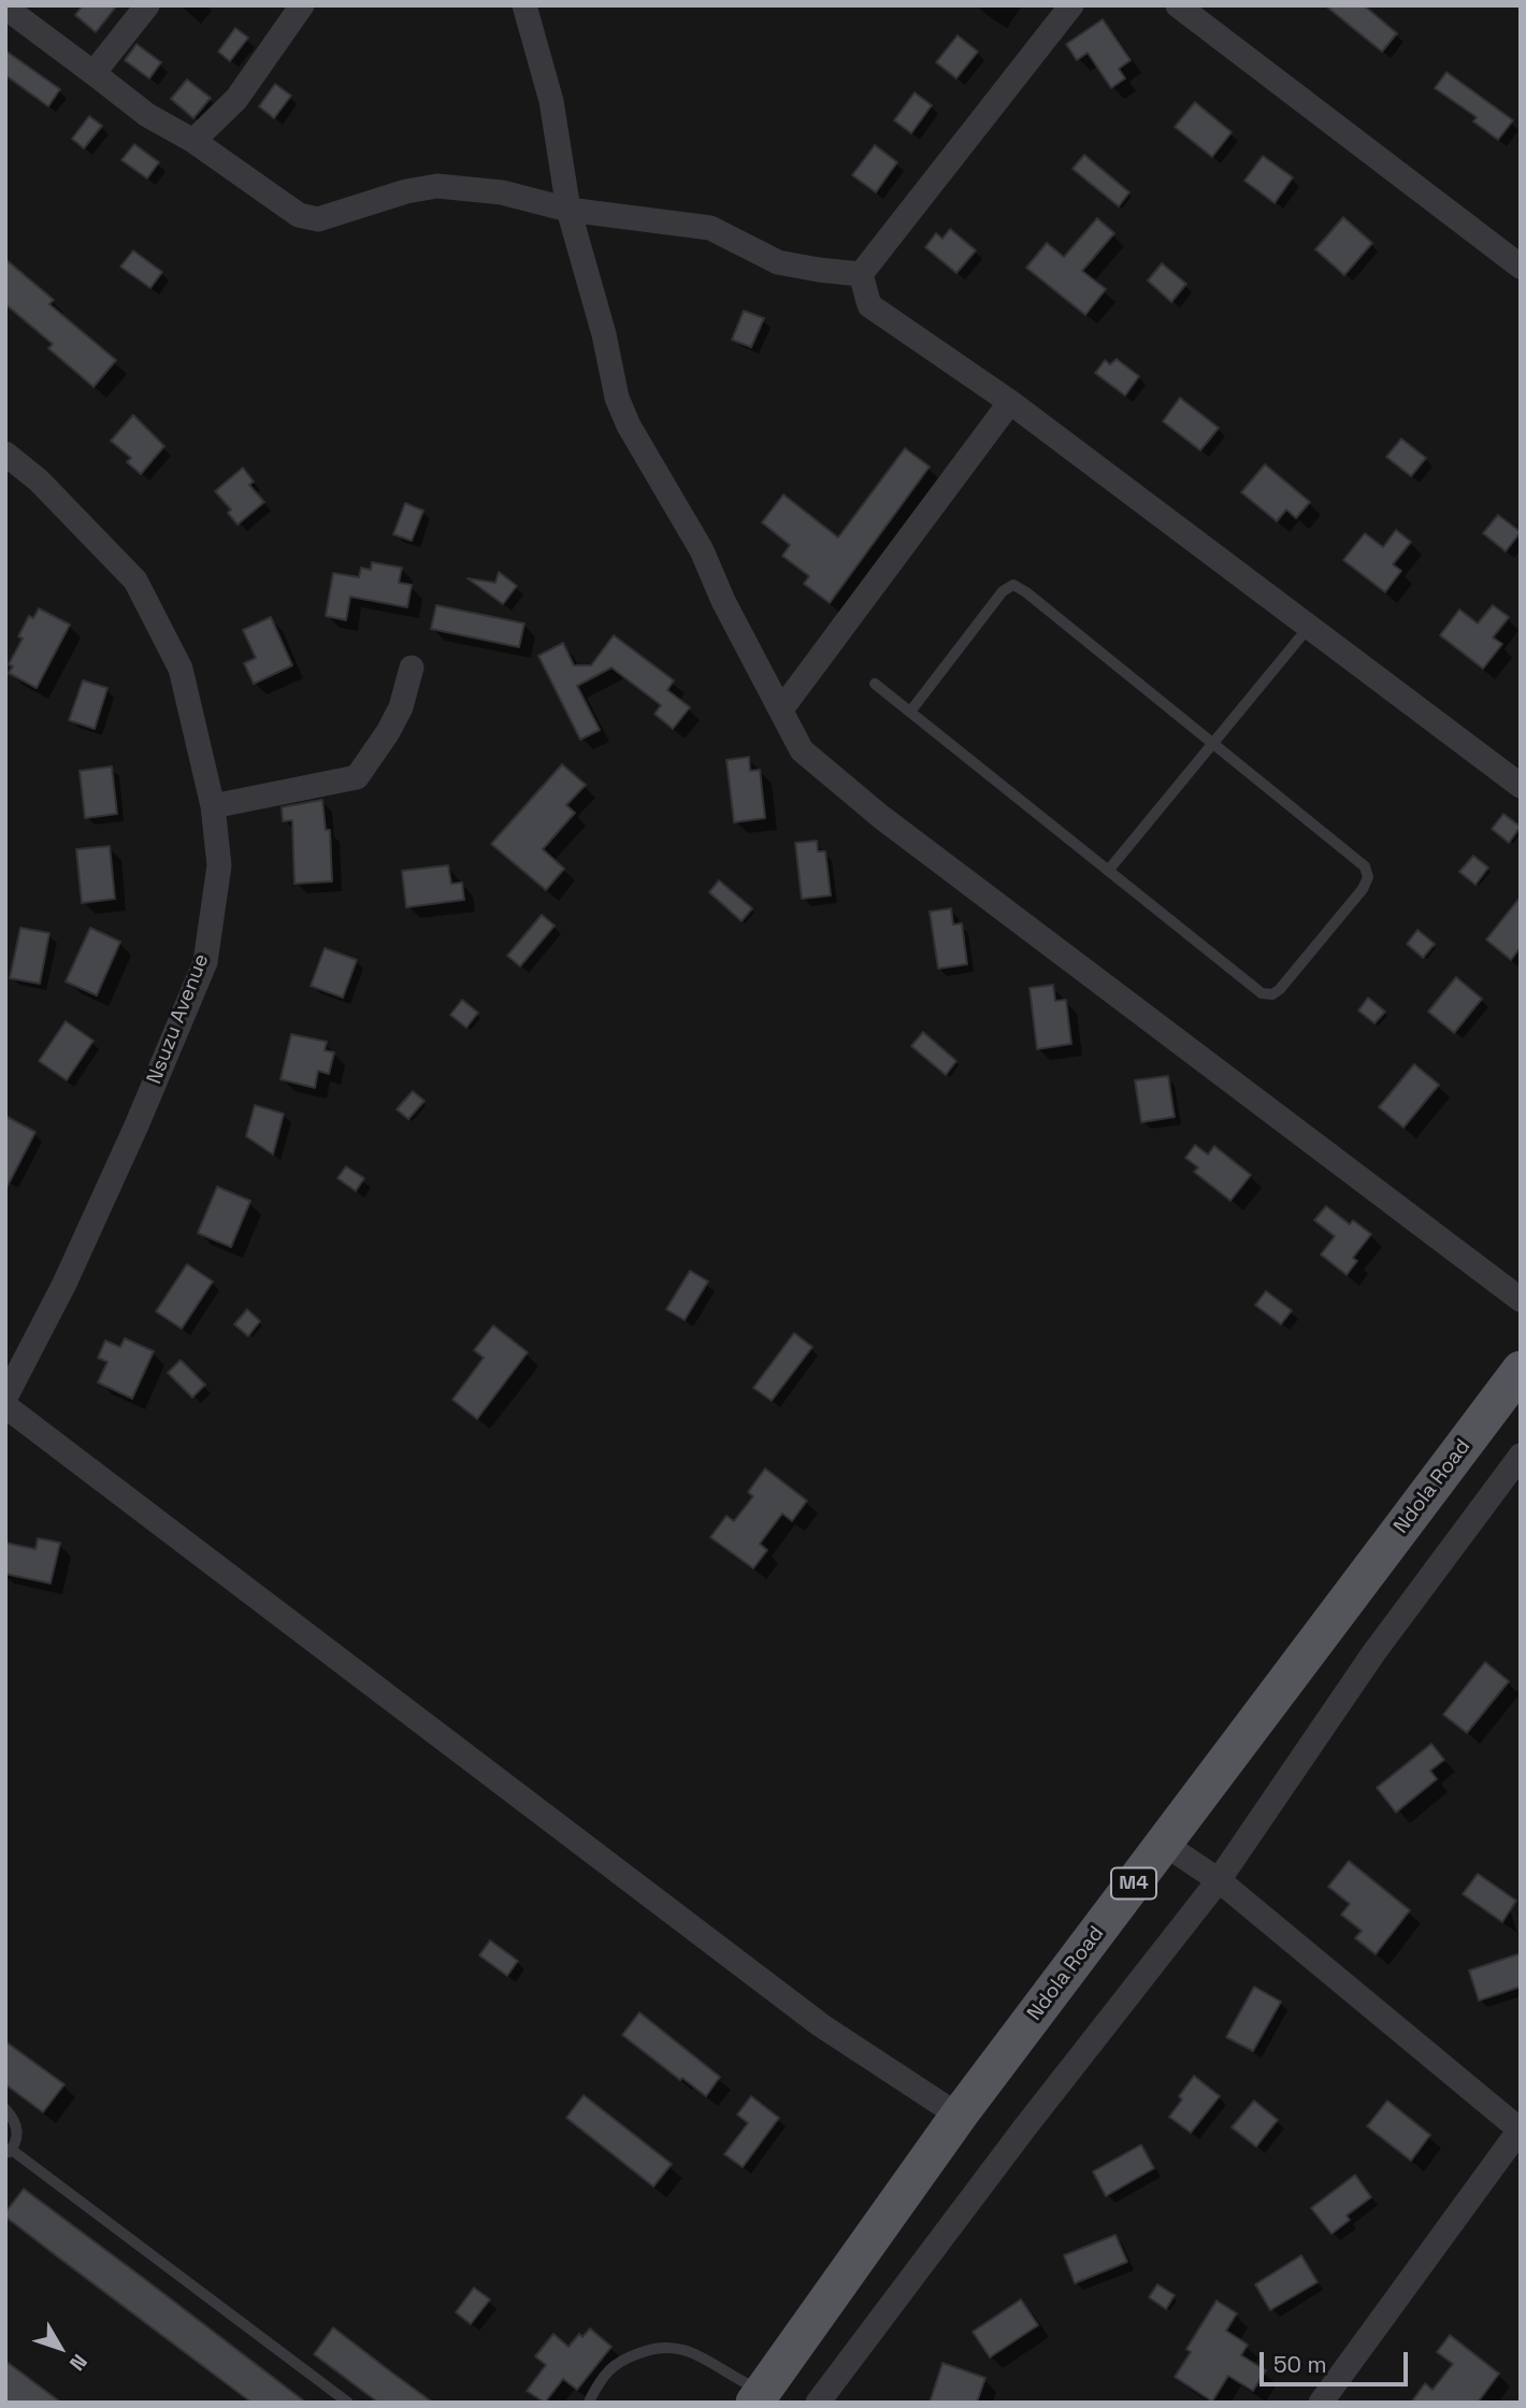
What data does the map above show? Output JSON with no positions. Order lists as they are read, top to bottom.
{
  "streets": {
    "main road": ["Ndola Road", "M4"],
    "street": ["Nsuzu Avenue"]
  },
  "scale_bar": "50 m",
  "north": "bottom right"
}
